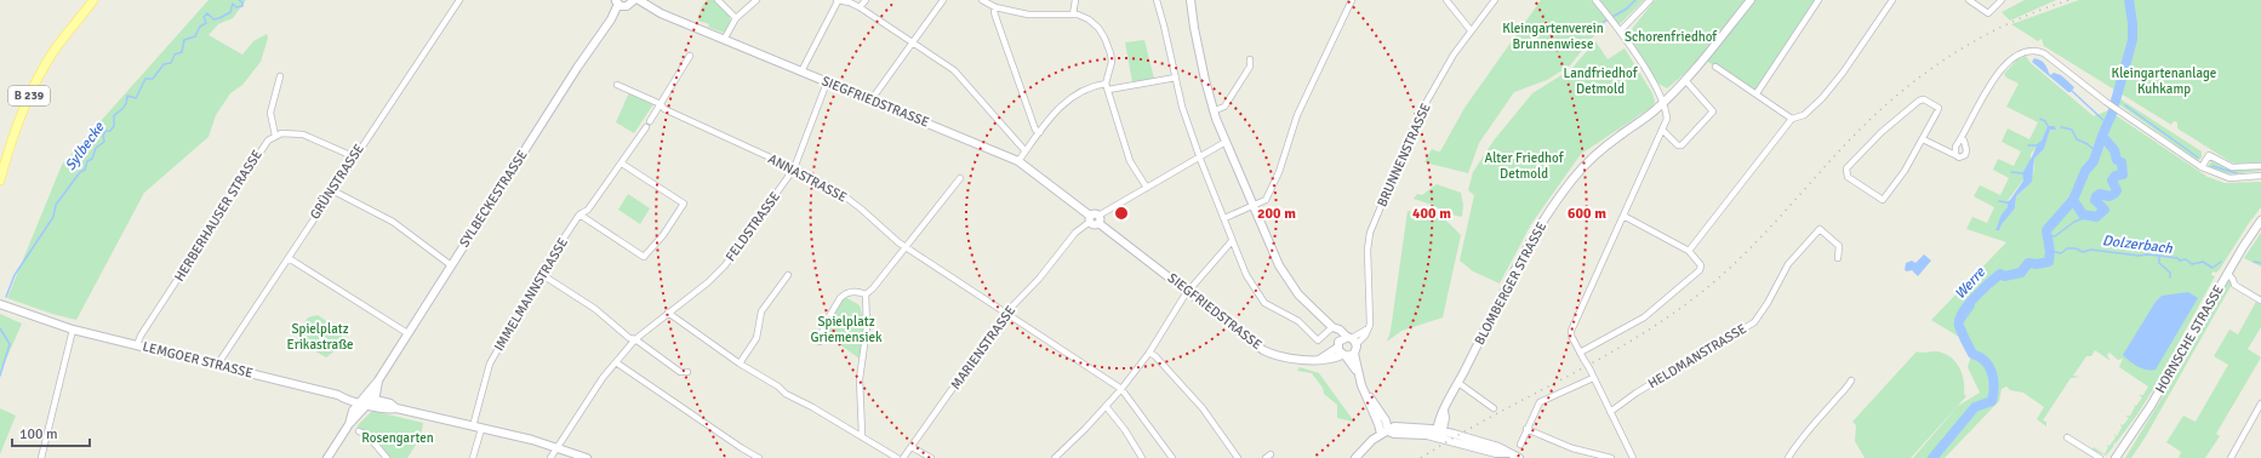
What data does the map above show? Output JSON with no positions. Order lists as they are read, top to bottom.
{
  "streets": {
    "main road": ["B 239"],
    "street": [
      "SIEGFRIEDSTRASSE",
      "BRUNNENSTRASSE",
      "ANNASTRASSE",
      "GRÜNSTRASSE",
      "SYLBECKESTRASSE",
      "HERBERHAUSER STRASSE",
      "FELDSTRASSE",
      "BLOMBERGER STRASSE",
      "IMMELMANNSTRASSE",
      "HORNSCHE STRASSE",
      "MARIENSTRASSE",
      "HELDMANSTRASSE",
      "LEMGOER STRASSE"
    ]
  },
  "crossings": [
    ["SIEGFRIEDSTRASSE", "FELDSTRASSE"],
    ["SIEGFRIEDSTRASSE", "MARIENSTRASSE"],
    ["ANNASTRASSE", "FELDSTRASSE"],
    ["ANNASTRASSE", "MARIENSTRASSE"],
    ["GRÜNSTRASSE", "LEMGOER STRASSE"],
    ["SYLBECKESTRASSE", "LEMGOER STRASSE"],
    ["HERBERHAUSER STRASSE", "LEMGOER STRASSE"],
    ["FELDSTRASSE", "LEMGOER STRASSE"],
    ["IMMELMANNSTRASSE", "LEMGOER STRASSE"]
  ],
  "water": ["Sylbecke", "Dolzerbach", "Werre"],
  "parks": [
    "Kleingartenverein Brunnenwiese",
    "Schorenfriedhof",
    "Landfriedhof Detmold",
    "Kleingartenanlage Kuhkamp",
    "Alter Friedhof Detmold",
    "Spielplatz Griemensiek",
    "Spielplatz Erikastraße",
    "Rosengarten"
  ],
  "scale_bar": "100 m",
  "rings": ["200 m", "400 m", "600 m"]
}
